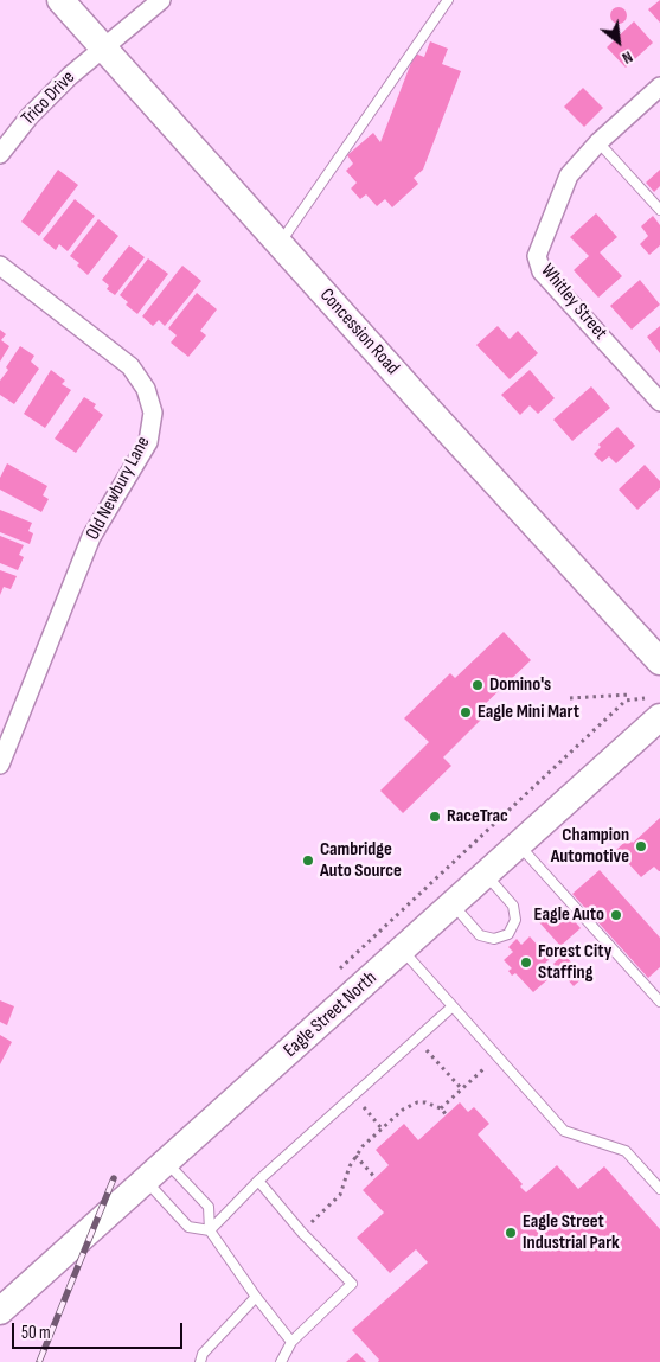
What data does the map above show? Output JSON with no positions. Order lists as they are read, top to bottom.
{
  "streets": {
    "main road": ["Concession Road", "Eagle Street North"],
    "street": ["Trico Drive", "Whitley Street", "Old Newbury Lane"]
  },
  "crossings": [
    ["Trico Drive", "Concession Road"]
  ],
  "places": [
    "Domino's",
    "Eagle Mini Mart",
    "RaceTrac",
    "Champion Automotive",
    "Cambridge Auto Source",
    "Eagle Auto",
    "Forest City Staffing",
    "Eagle Street Industrial Park"
  ],
  "scale_bar": "50 m",
  "north": "bottom right"
}
